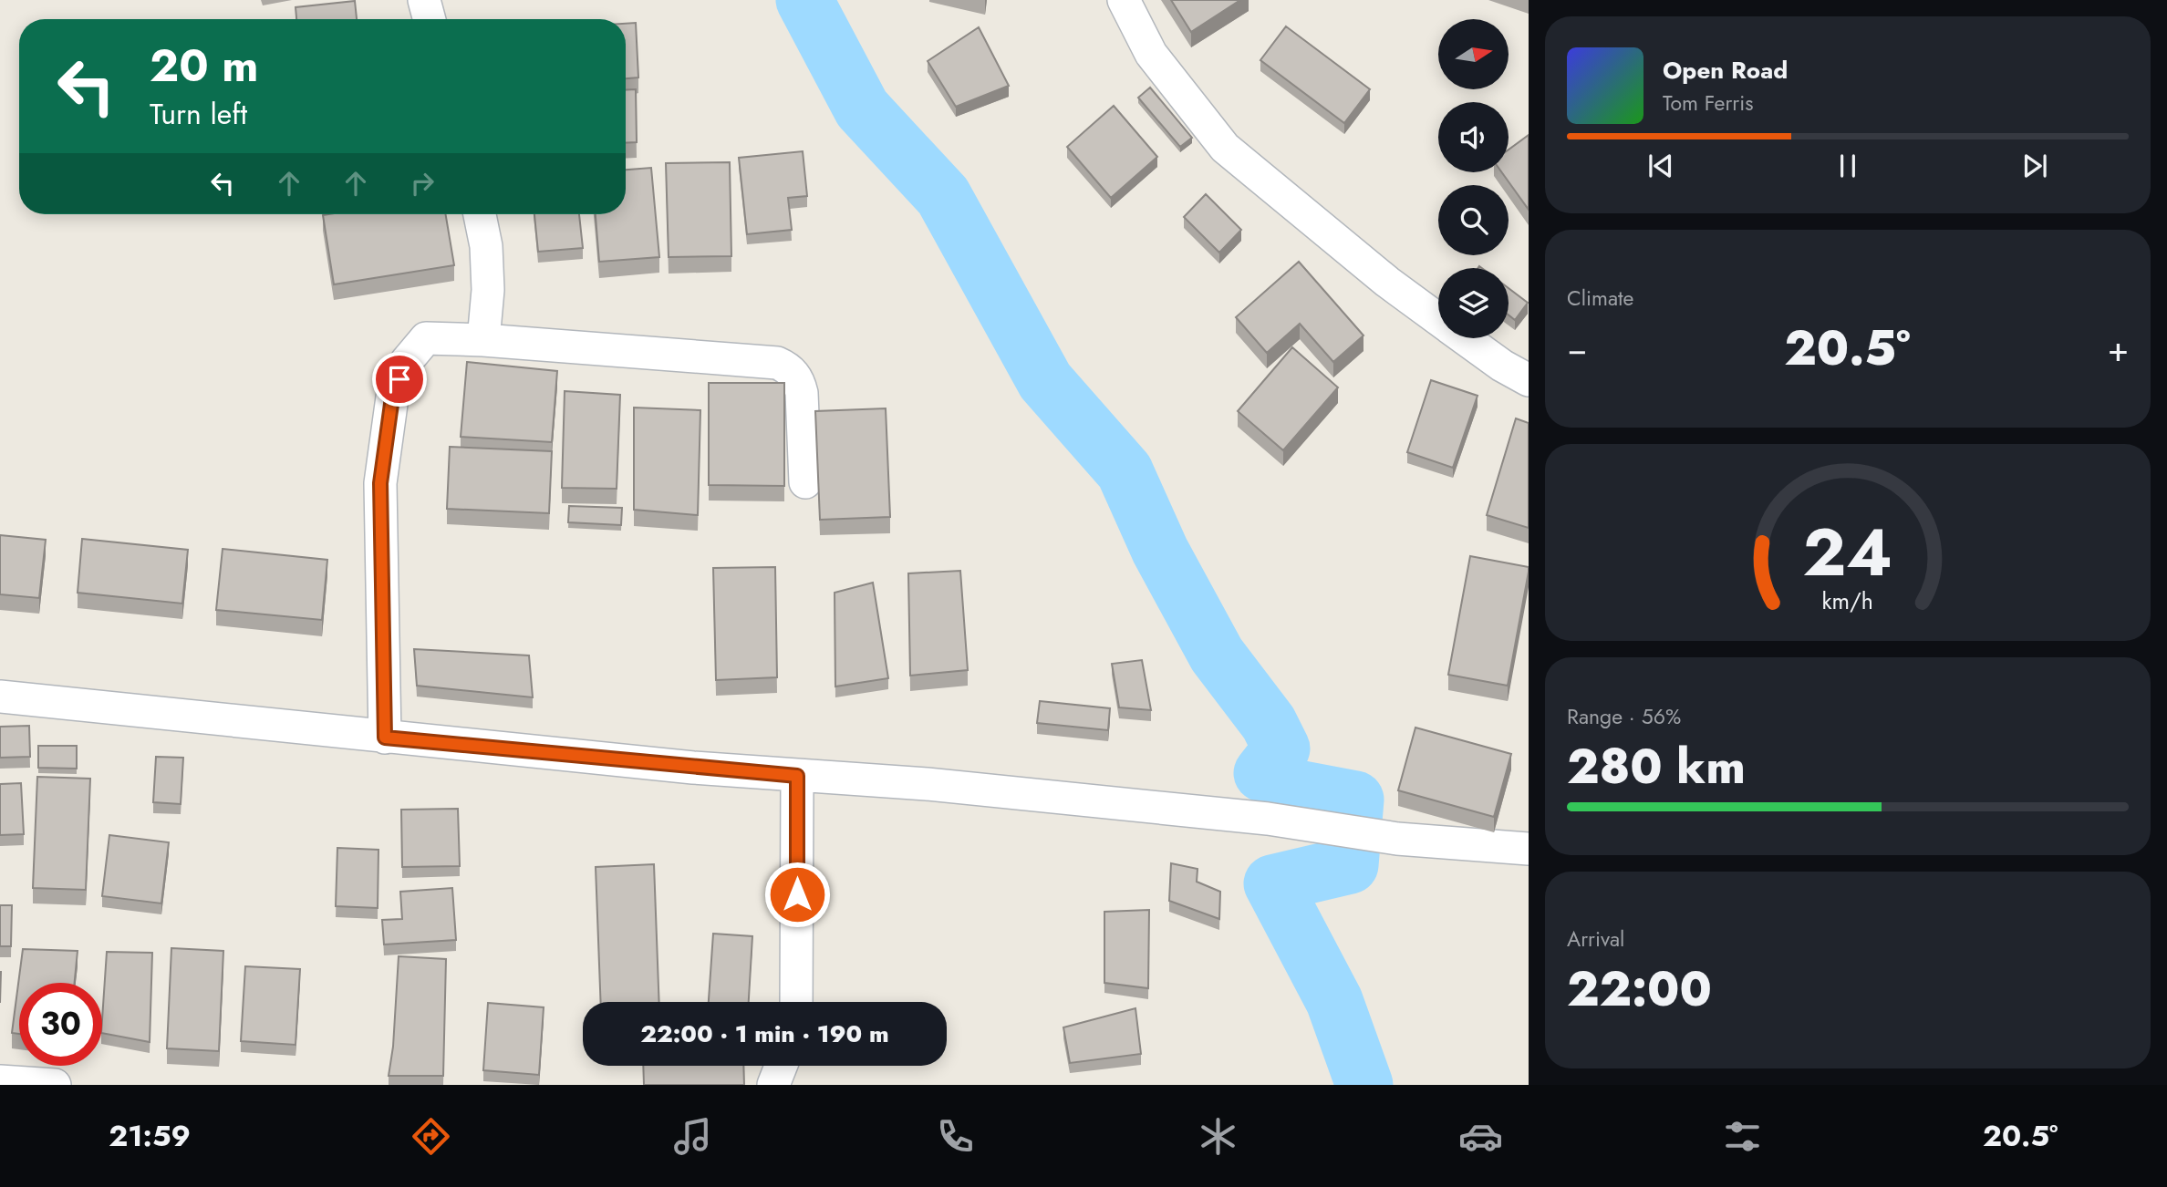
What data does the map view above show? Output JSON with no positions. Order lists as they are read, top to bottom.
{
  "north": "right",
  "page": {
    "turn": ["20 m", "Turn left"],
    "song": ["Open Road", "Tom Ferris"],
    "tile": [
      "Climate",
      ["Range · 56%", "280 km"],
      ["Arrival", "22:00"]
    ],
    "heat": ["−", "20.5°", "+"],
    "limit": "30",
    "trip": "22:00 · 1 min · 190 m",
    "tabs": ["21:59", "20.5°"],
    "gauge": ["24", "km/h"]
  }
}
